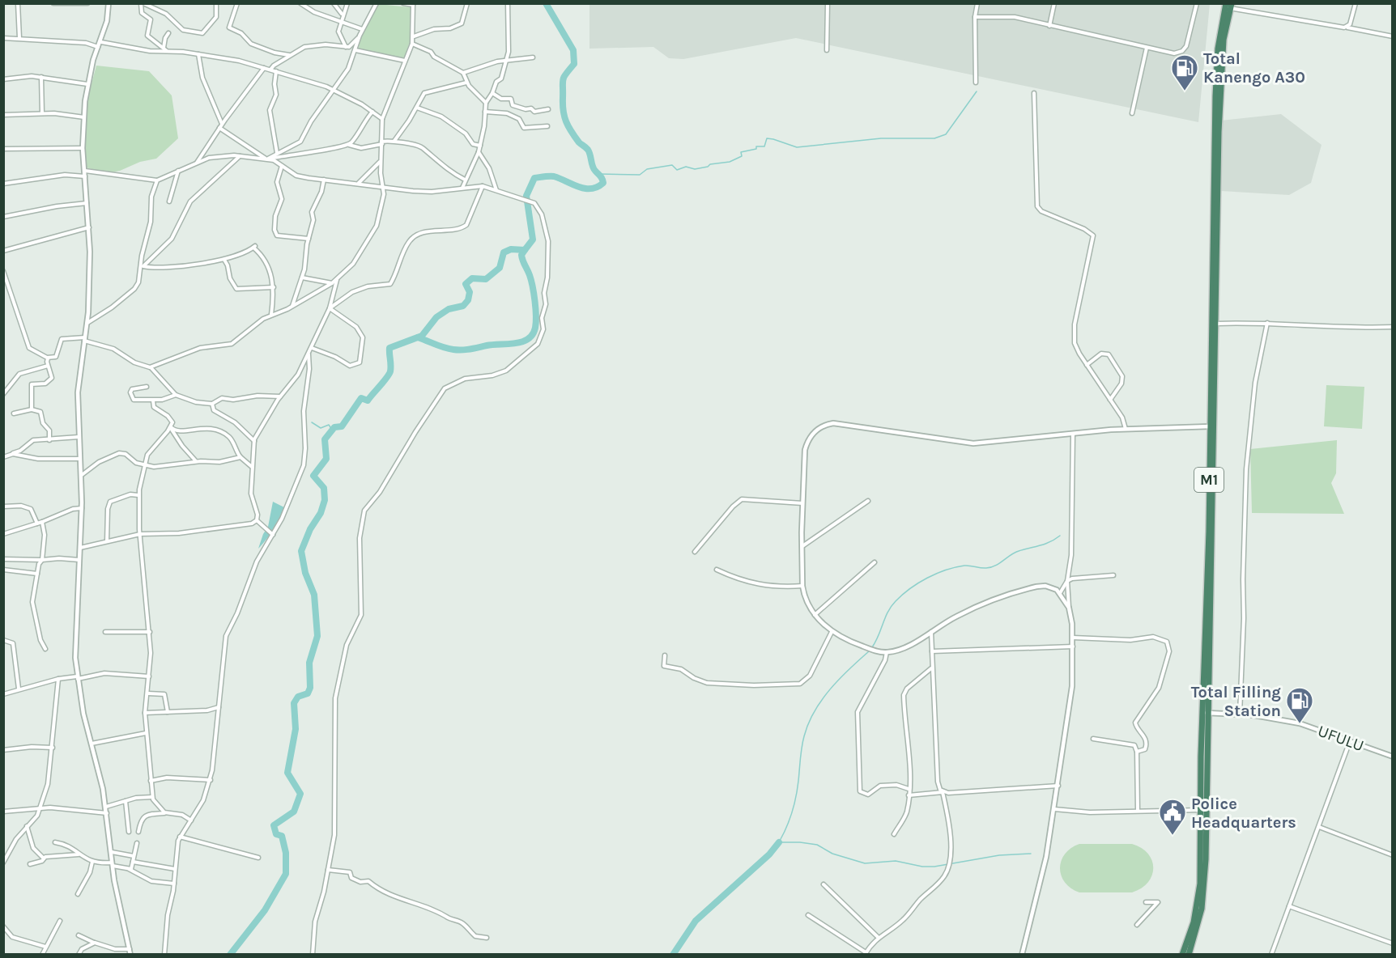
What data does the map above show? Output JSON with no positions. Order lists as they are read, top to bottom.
{
  "streets": {
    "highway": ["M1"],
    "street": ["UFULU"]
  },
  "crossings": [
    ["M1", "UFULU"]
  ],
  "places": {
    "fuel station": ["Total Kanengo A30", "Total Filling Station"],
    "public building": ["Police Headquarters"]
  }
}
